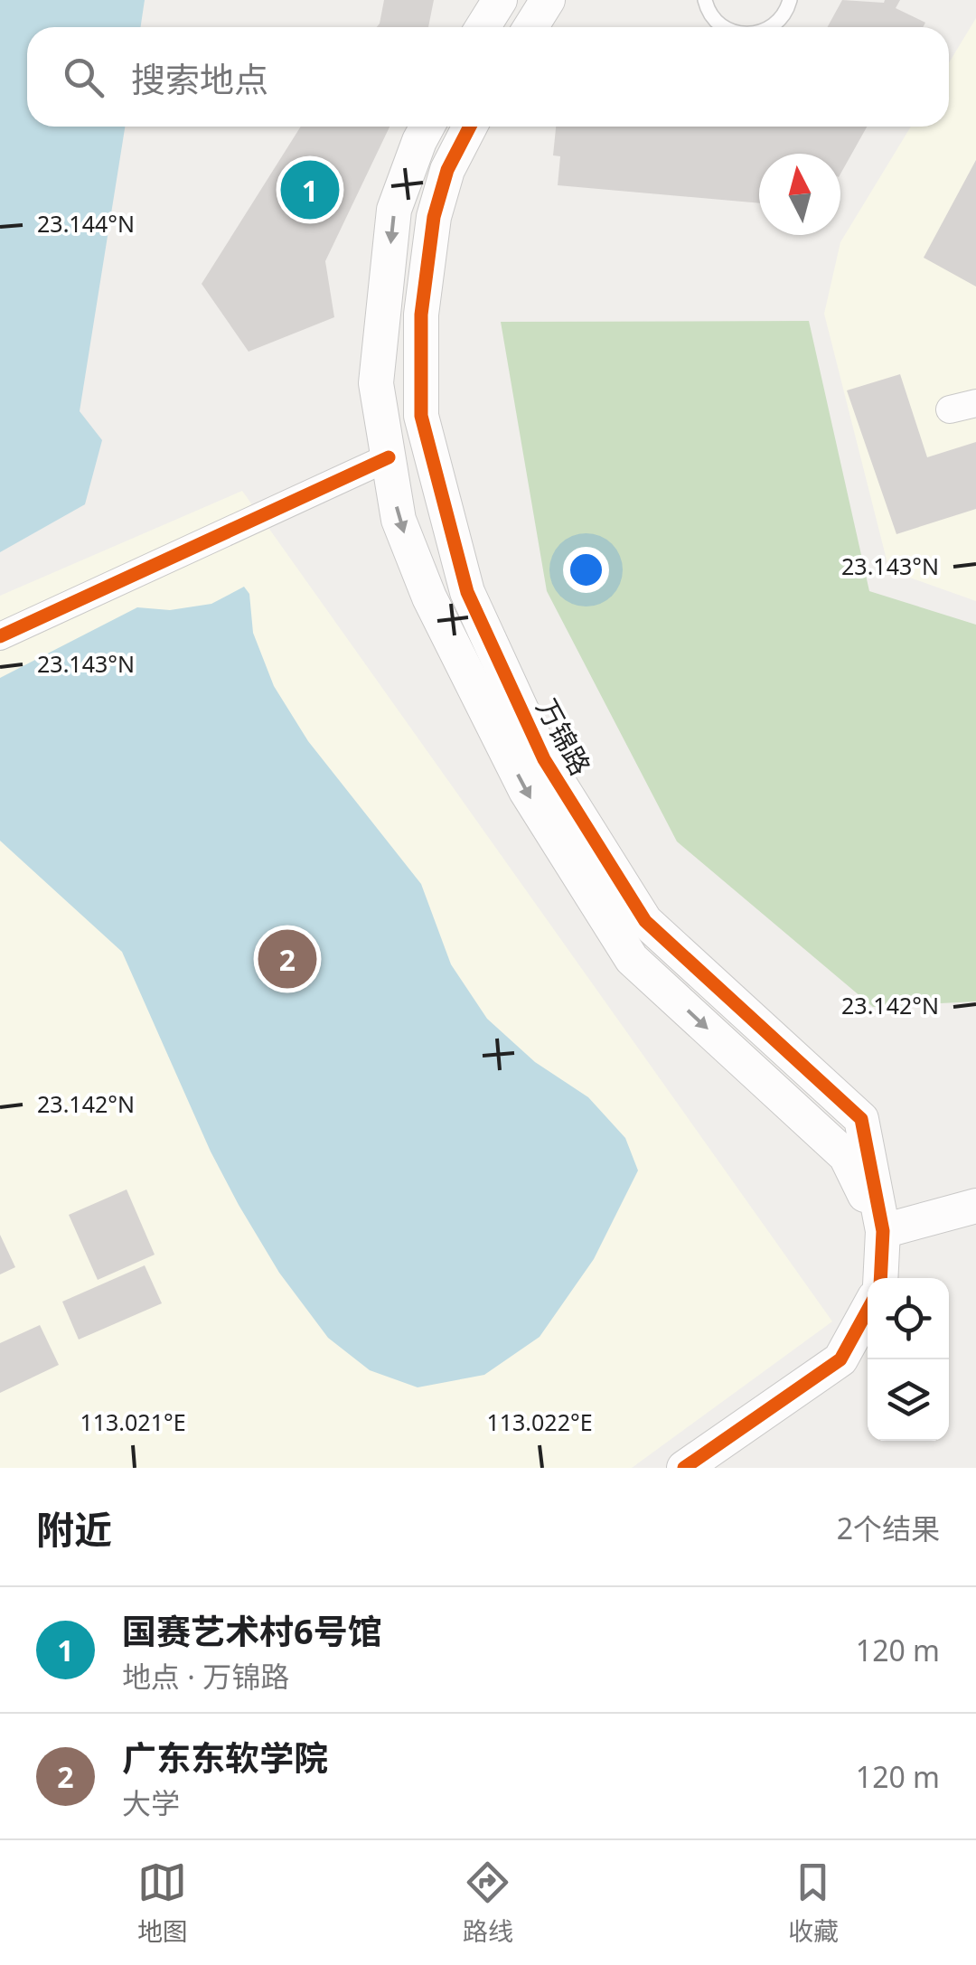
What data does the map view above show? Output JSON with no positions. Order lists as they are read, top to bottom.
{
  "streets": {
    "street": ["万锦路"]
  },
  "north": "top",
  "page": {
    "search": "搜索地点",
    "pins": ["1", "2"],
    "heading": ["附近", "2个结果"],
    "list": [
      {
        "mark": "1",
        "name": "国赛艺术村6号馆",
        "note": "地点 · 万锦路",
        "value": "120 m"
      },
      {
        "mark": "2",
        "name": "广东东软学院",
        "note": "大学",
        "value": "120 m"
      }
    ],
    "nav": ["地图", "路线", "收藏"]
  },
  "coordinates": [
    "23.144°N",
    "23.143°N",
    "23.142°N",
    "113.021°E",
    "113.022°E"
  ]
}
